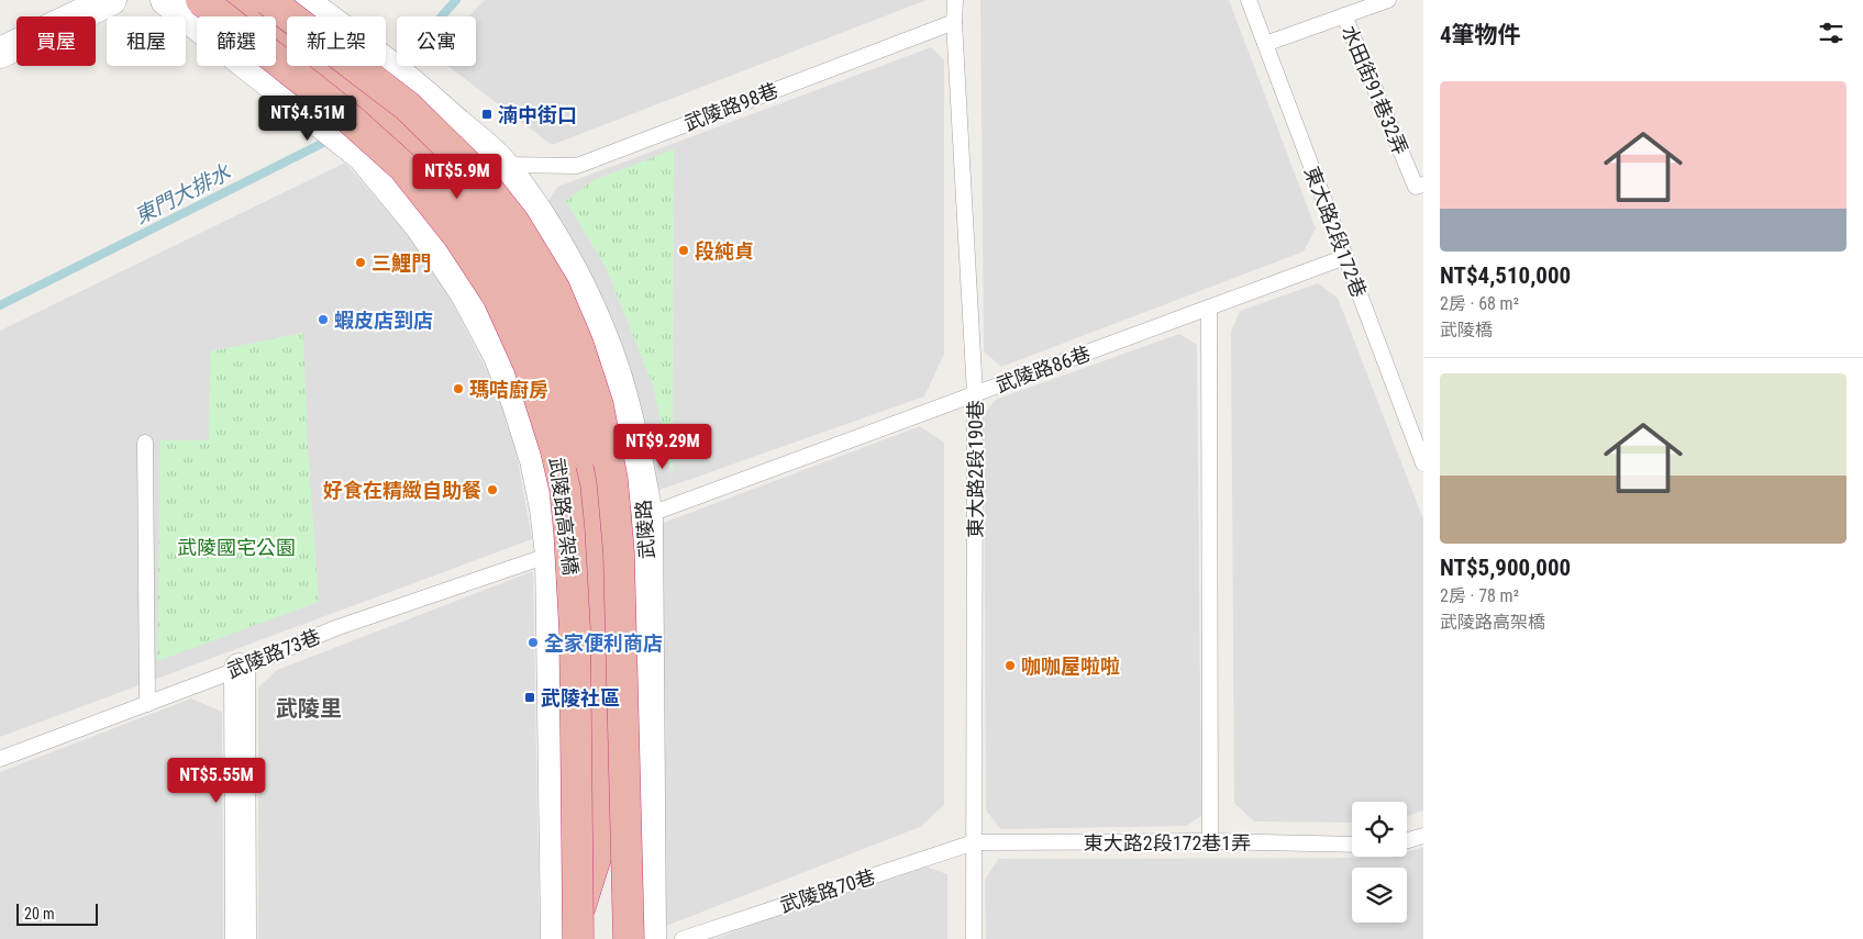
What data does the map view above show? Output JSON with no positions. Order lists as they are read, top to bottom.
{
  "streets": {
    "highway": ["武陵路高架橋"],
    "street": ["武陵路"],
    "lane": [
      "水田街91巷32弄",
      "武陵路98巷",
      "東大路2段172巷",
      "武陵路86巷",
      "東大路2段190巷",
      "武陵路73巷",
      "東大路2段172巷1弄",
      "武陵路70巷"
    ]
  },
  "crossings": [
    ["武陵路98巷", "東大路2段190巷"],
    ["武陵路98巷", "武陵路"],
    ["東大路2段172巷", "武陵路86巷"],
    ["武陵路86巷", "東大路2段190巷"],
    ["武陵路86巷", "武陵路"],
    ["東大路2段190巷", "東大路2段172巷1弄"],
    ["東大路2段190巷", "武陵路70巷"],
    ["東大路2段172巷1弄", "武陵路70巷"]
  ],
  "districts": ["武陵里"],
  "water": ["東門大排水"],
  "parks": ["武陵國宅公園"],
  "places": {
    "transit": ["湳中街口", "武陵社區"],
    "other": [
      "段純貞",
      "三鯉門",
      "蝦皮店到店",
      "瑪咭廚房",
      "好食在精緻自助餐",
      "全家便利商店",
      "咖咖屋啦啦"
    ]
  },
  "scale_bar": "20 m",
  "page": {
    "heading": "4筆物件",
    "chip": [
      "買屋",
      "租屋",
      "篩選",
      "新上架",
      "公寓"
    ],
    "list": [
      {
        "name": "NT$4,510,000",
        "note": "2房 · 68 m² · 武陵橋"
      },
      {
        "name": "NT$5,900,000",
        "note": "2房 · 78 m² · 武陵路高架橋"
      }
    ],
    "price": [
      "NT$4.51M",
      "NT$5.9M",
      "NT$9.29M",
      "NT$5.55M"
    ],
    "scale": "20 m"
  }
}
